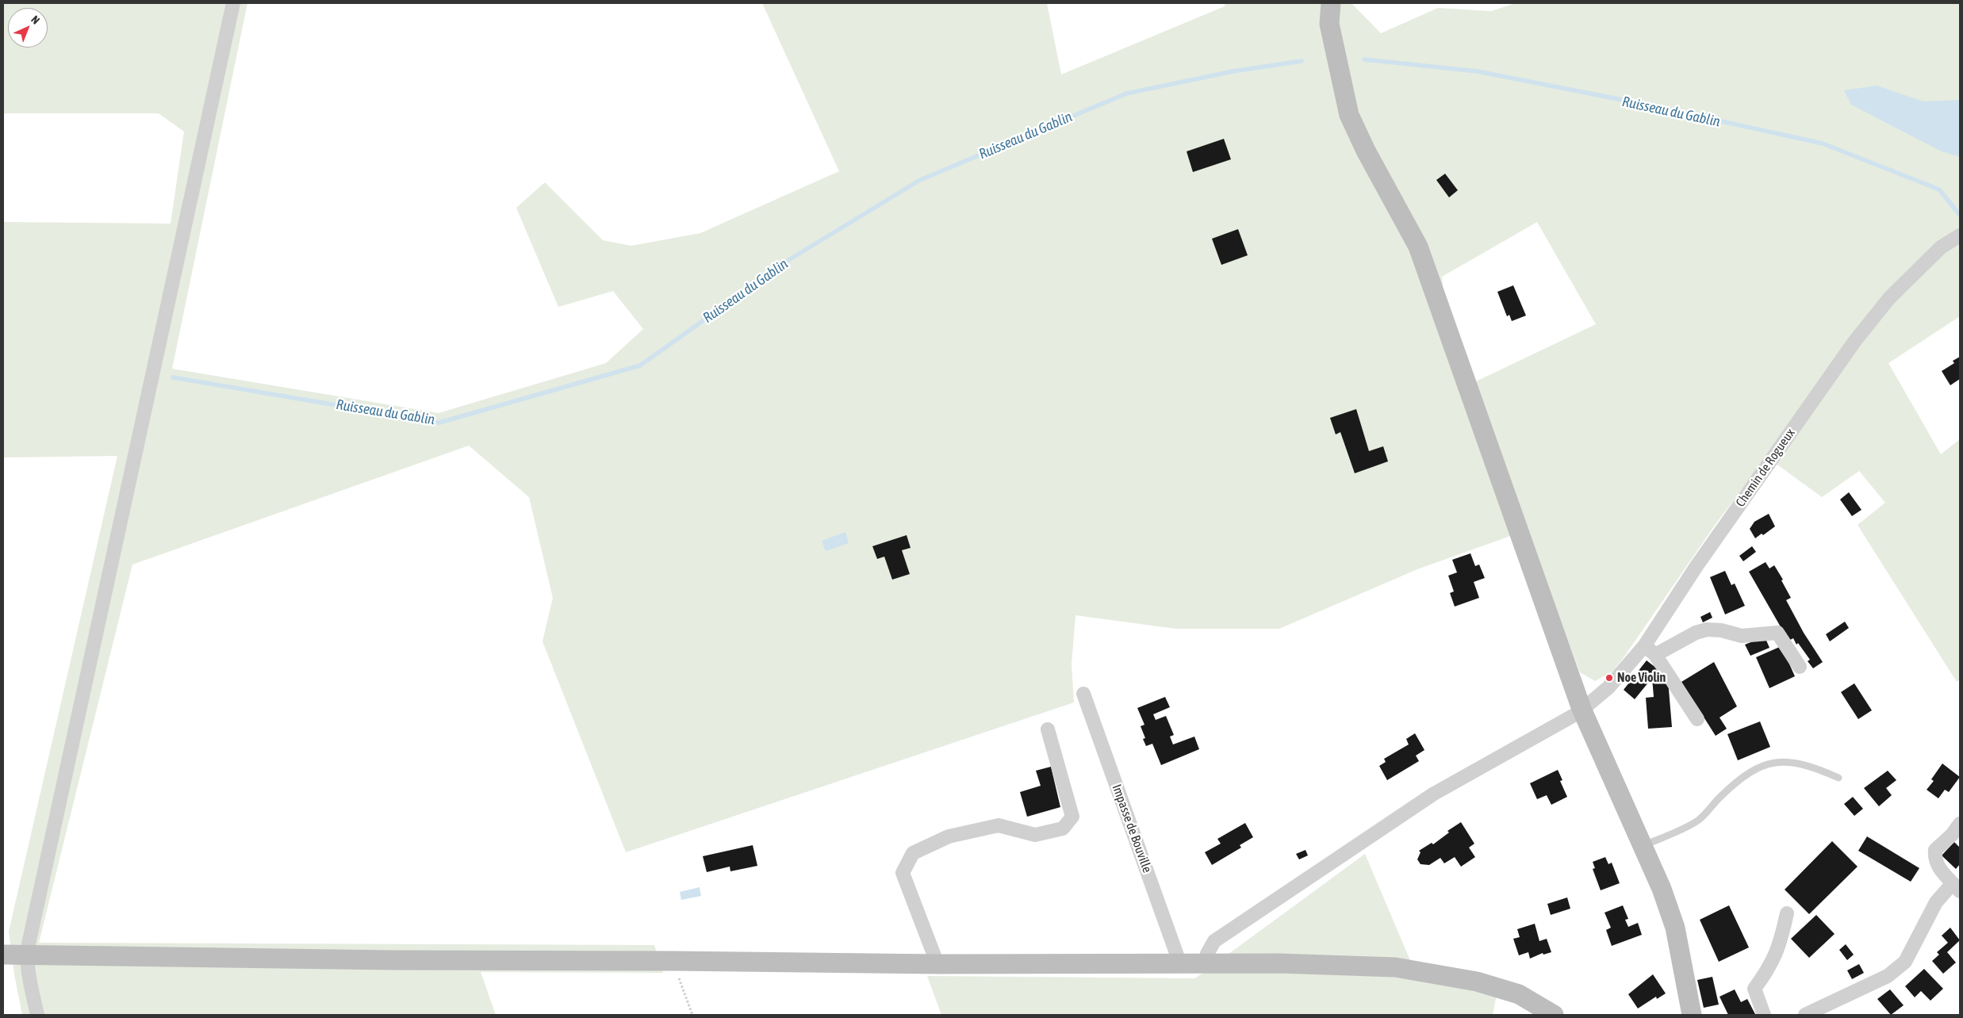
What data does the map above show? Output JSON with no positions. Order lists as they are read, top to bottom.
{
  "streets": {
    "street": ["Chemin de Rogueux", "Impasse de Bouville"]
  },
  "water": ["Ruisseau du Gablin"],
  "places": ["Noe Violin"],
  "north": "top right"
}
